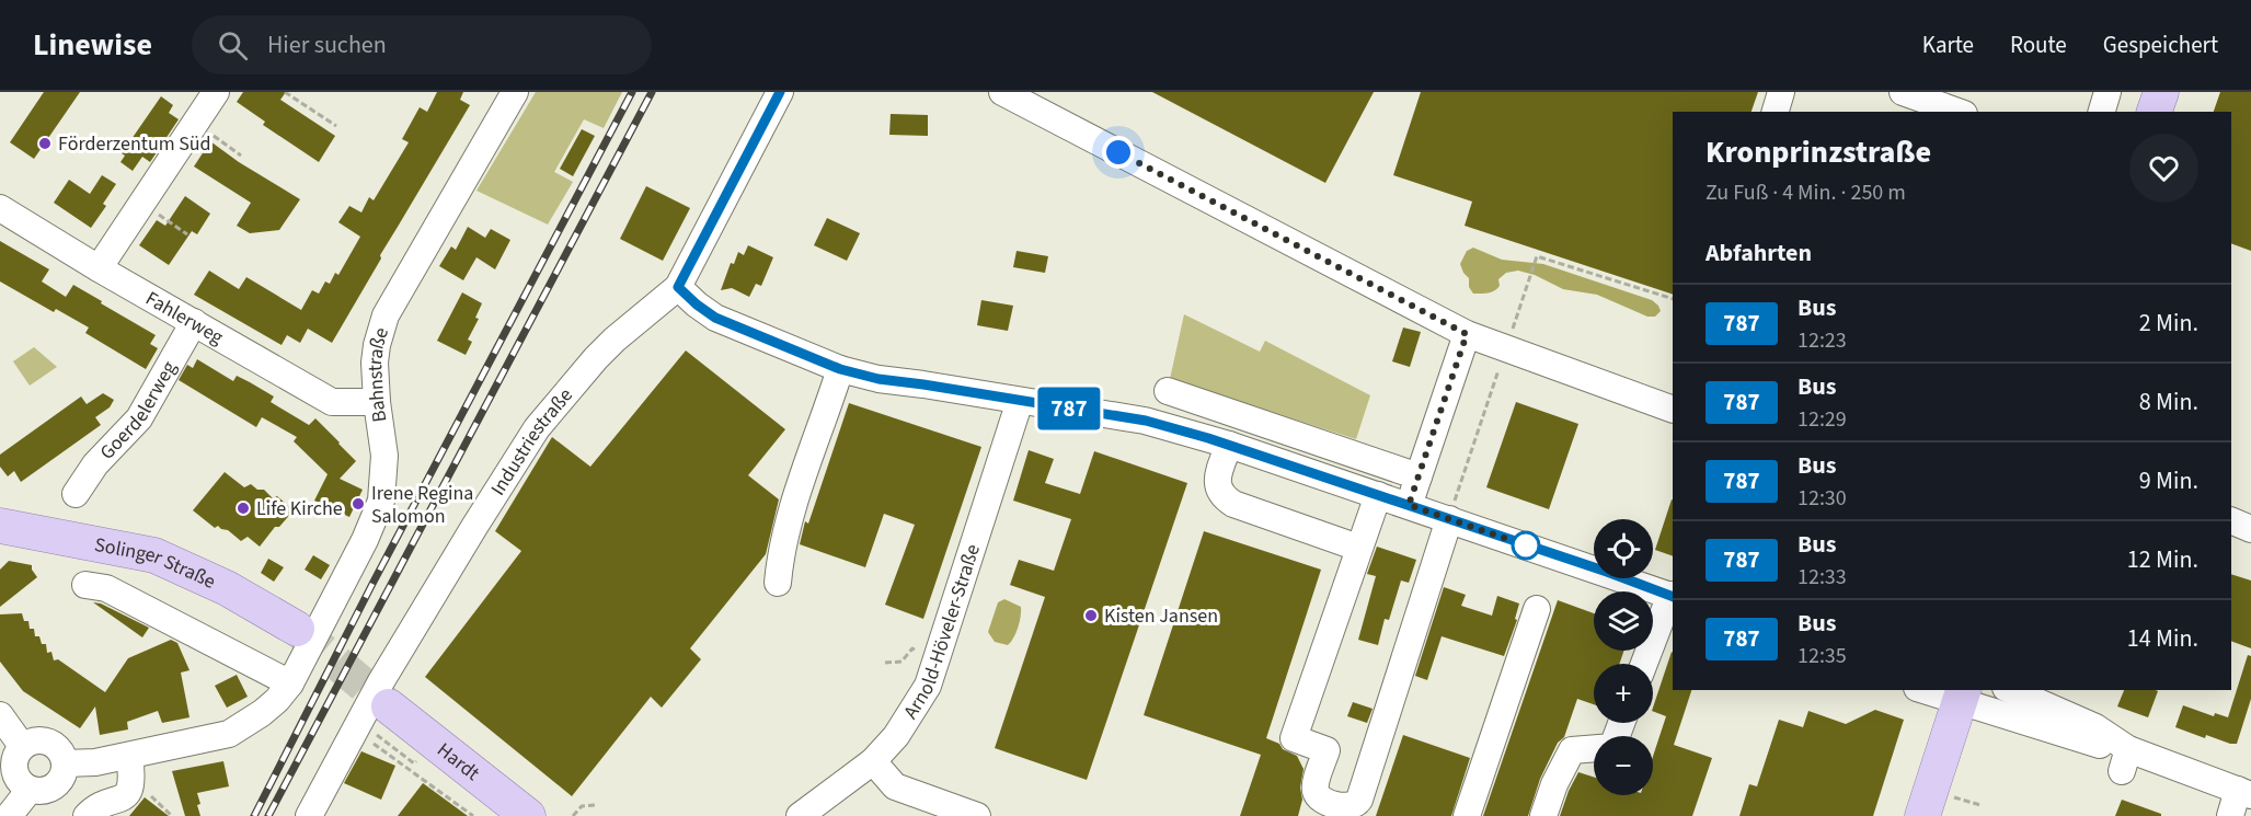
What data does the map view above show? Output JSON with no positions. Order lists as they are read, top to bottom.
{
  "streets": {
    "main road": ["Solinger Straße", "Hardt"],
    "street": [
      "Fahlerweg",
      "Bahnstraße",
      "Goerdelerweg",
      "Industriestraße",
      "Arnold-Höveler-Straße"
    ]
  },
  "crossings": [
    ["Fahlerweg", "Bahnstraße"],
    ["Fahlerweg", "Goerdelerweg"],
    ["Bahnstraße", "Solinger Straße"],
    ["Industriestraße", "Hardt"]
  ],
  "places": [
    "Förderzentum Süd",
    "Irene Regina Salomon",
    "Life Kirche",
    "Kisten Jansen"
  ],
  "lines": ["bus line 787"],
  "page": {
    "header": "Linewise",
    "search": "Hier suchen",
    "nav": ["Karte", "Route", "Gespeichert"],
    "on_map": "787",
    "heading": [
      ["Kronprinzstraße", "Zu Fuß · 4 Min. · 250 m"],
      "Abfahrten"
    ],
    "list": [
      {
        "mark": "787",
        "name": "Bus",
        "note": "12:23",
        "value": "2 Min."
      },
      {
        "mark": "787",
        "name": "Bus",
        "note": "12:29",
        "value": "8 Min."
      },
      {
        "mark": "787",
        "name": "Bus",
        "note": "12:30",
        "value": "9 Min."
      },
      {
        "mark": "787",
        "name": "Bus",
        "note": "12:33",
        "value": "12 Min."
      },
      {
        "mark": "787",
        "name": "Bus",
        "note": "12:35",
        "value": "14 Min."
      }
    ],
    "map_buttons": ["+", "−"]
  }
}
